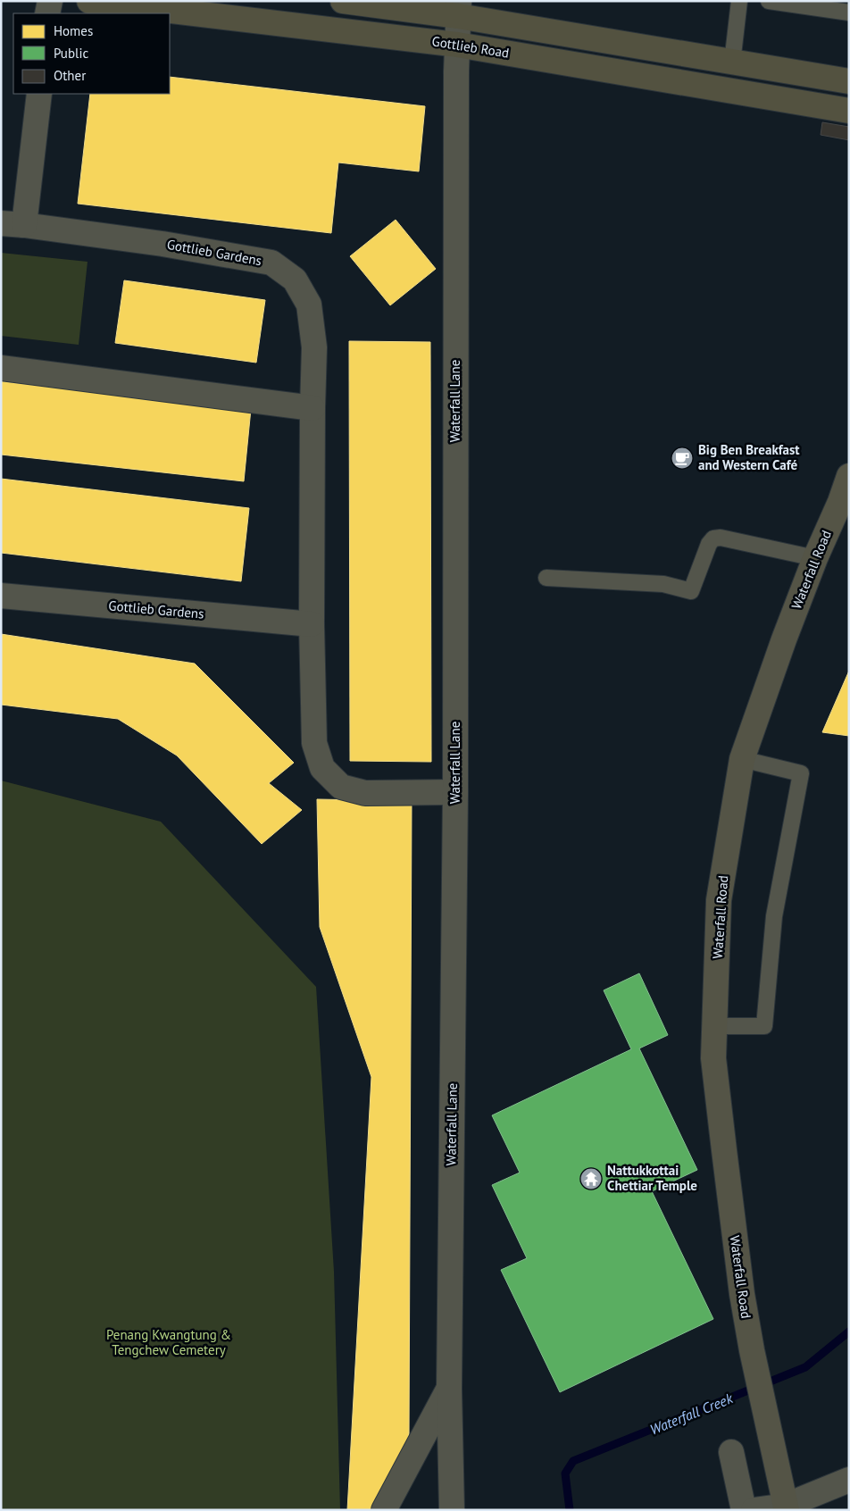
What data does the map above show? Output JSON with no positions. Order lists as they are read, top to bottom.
{
  "streets": {
    "main road": ["Gottlieb Road"],
    "street": ["Gottlieb Gardens", "Waterfall Lane", "Waterfall Road"]
  },
  "crossings": [
    ["Gottlieb Road", "Waterfall Lane"],
    ["Gottlieb Gardens", "Waterfall Lane"]
  ],
  "water": ["Waterfall Creek"],
  "parks": ["Penang Kwangtung & Tengchew Cemetery"],
  "places": {
    "cafe": ["Big Ben Breakfast and Western Café"],
    "temple": ["Nattukkottai Chettiar Temple"]
  },
  "legend": ["Homes", "Public", "Other"]
}
